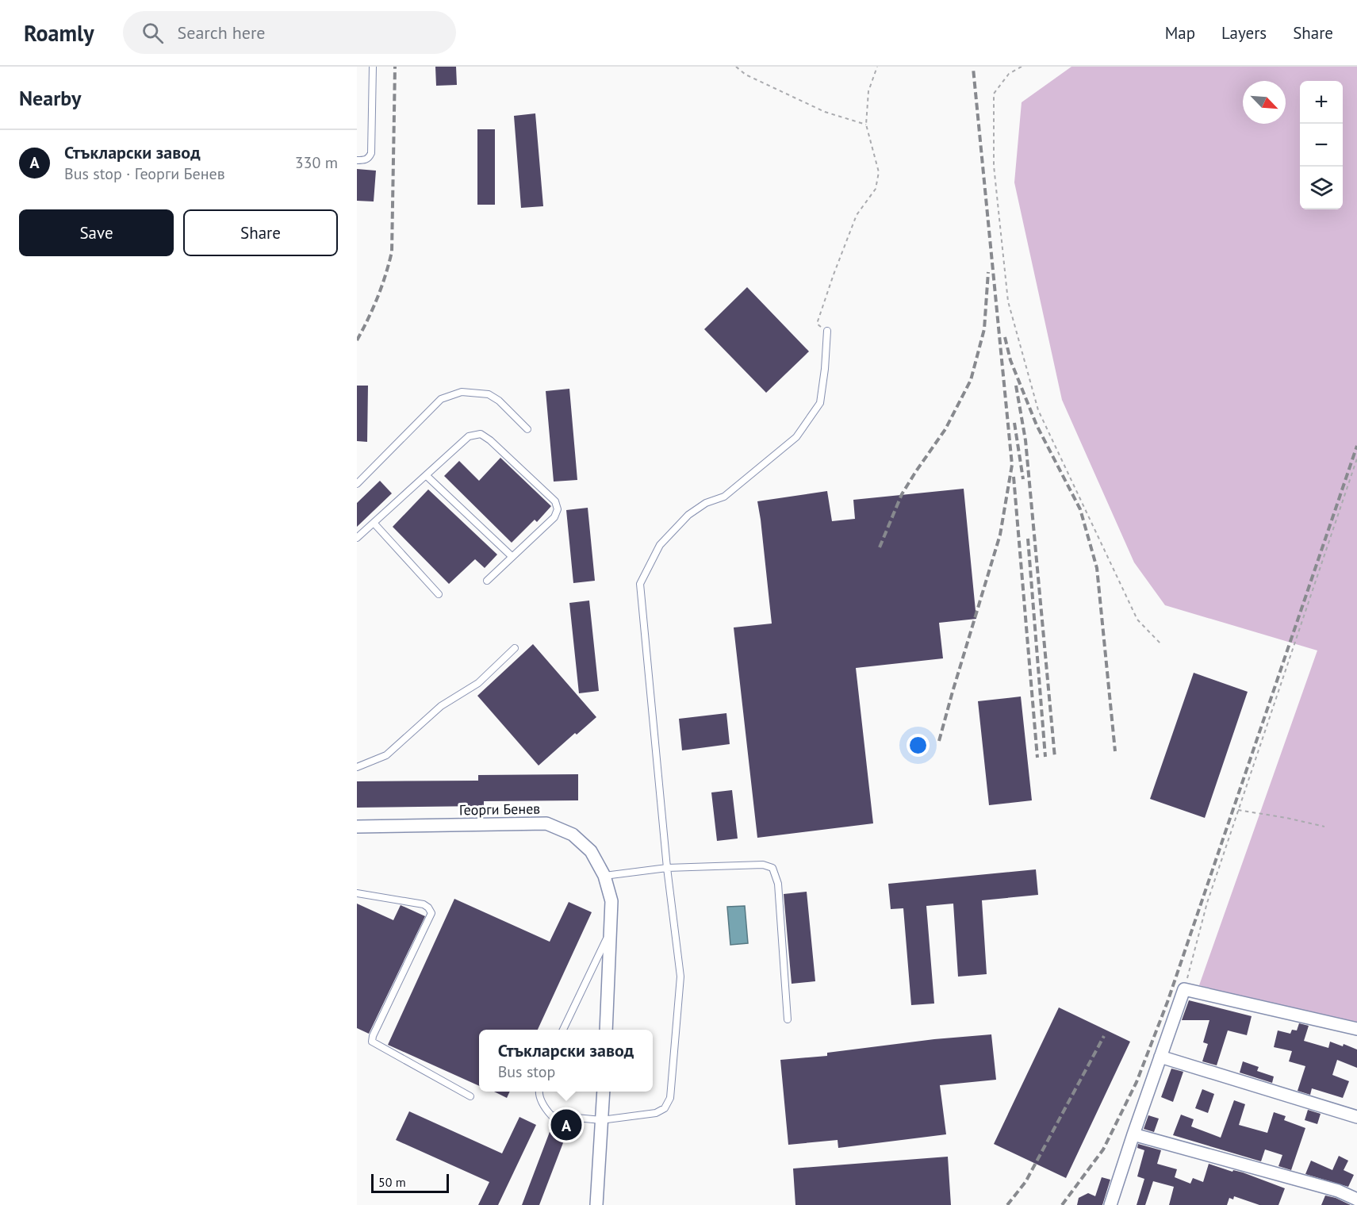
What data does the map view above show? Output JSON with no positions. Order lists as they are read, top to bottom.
{
  "streets": {
    "street": ["Георги Бенев"]
  },
  "scale_bar": "50 m",
  "north": "bottom right",
  "page": {
    "header": "Roamly",
    "search": "Search here",
    "nav": ["Map", "Layers", "Share"],
    "heading": "Nearby",
    "map_buttons": ["+", "−"],
    "list": [
      {
        "mark": "A",
        "name": "Стъкларски завод",
        "note": "Bus stop · Георги Бенев",
        "value": "330 m"
      }
    ],
    "buttons": ["Save", "Share"],
    "popup": ["Стъкларски завод", "Bus stop"],
    "pins": "A",
    "scale": "50 m"
  }
}
